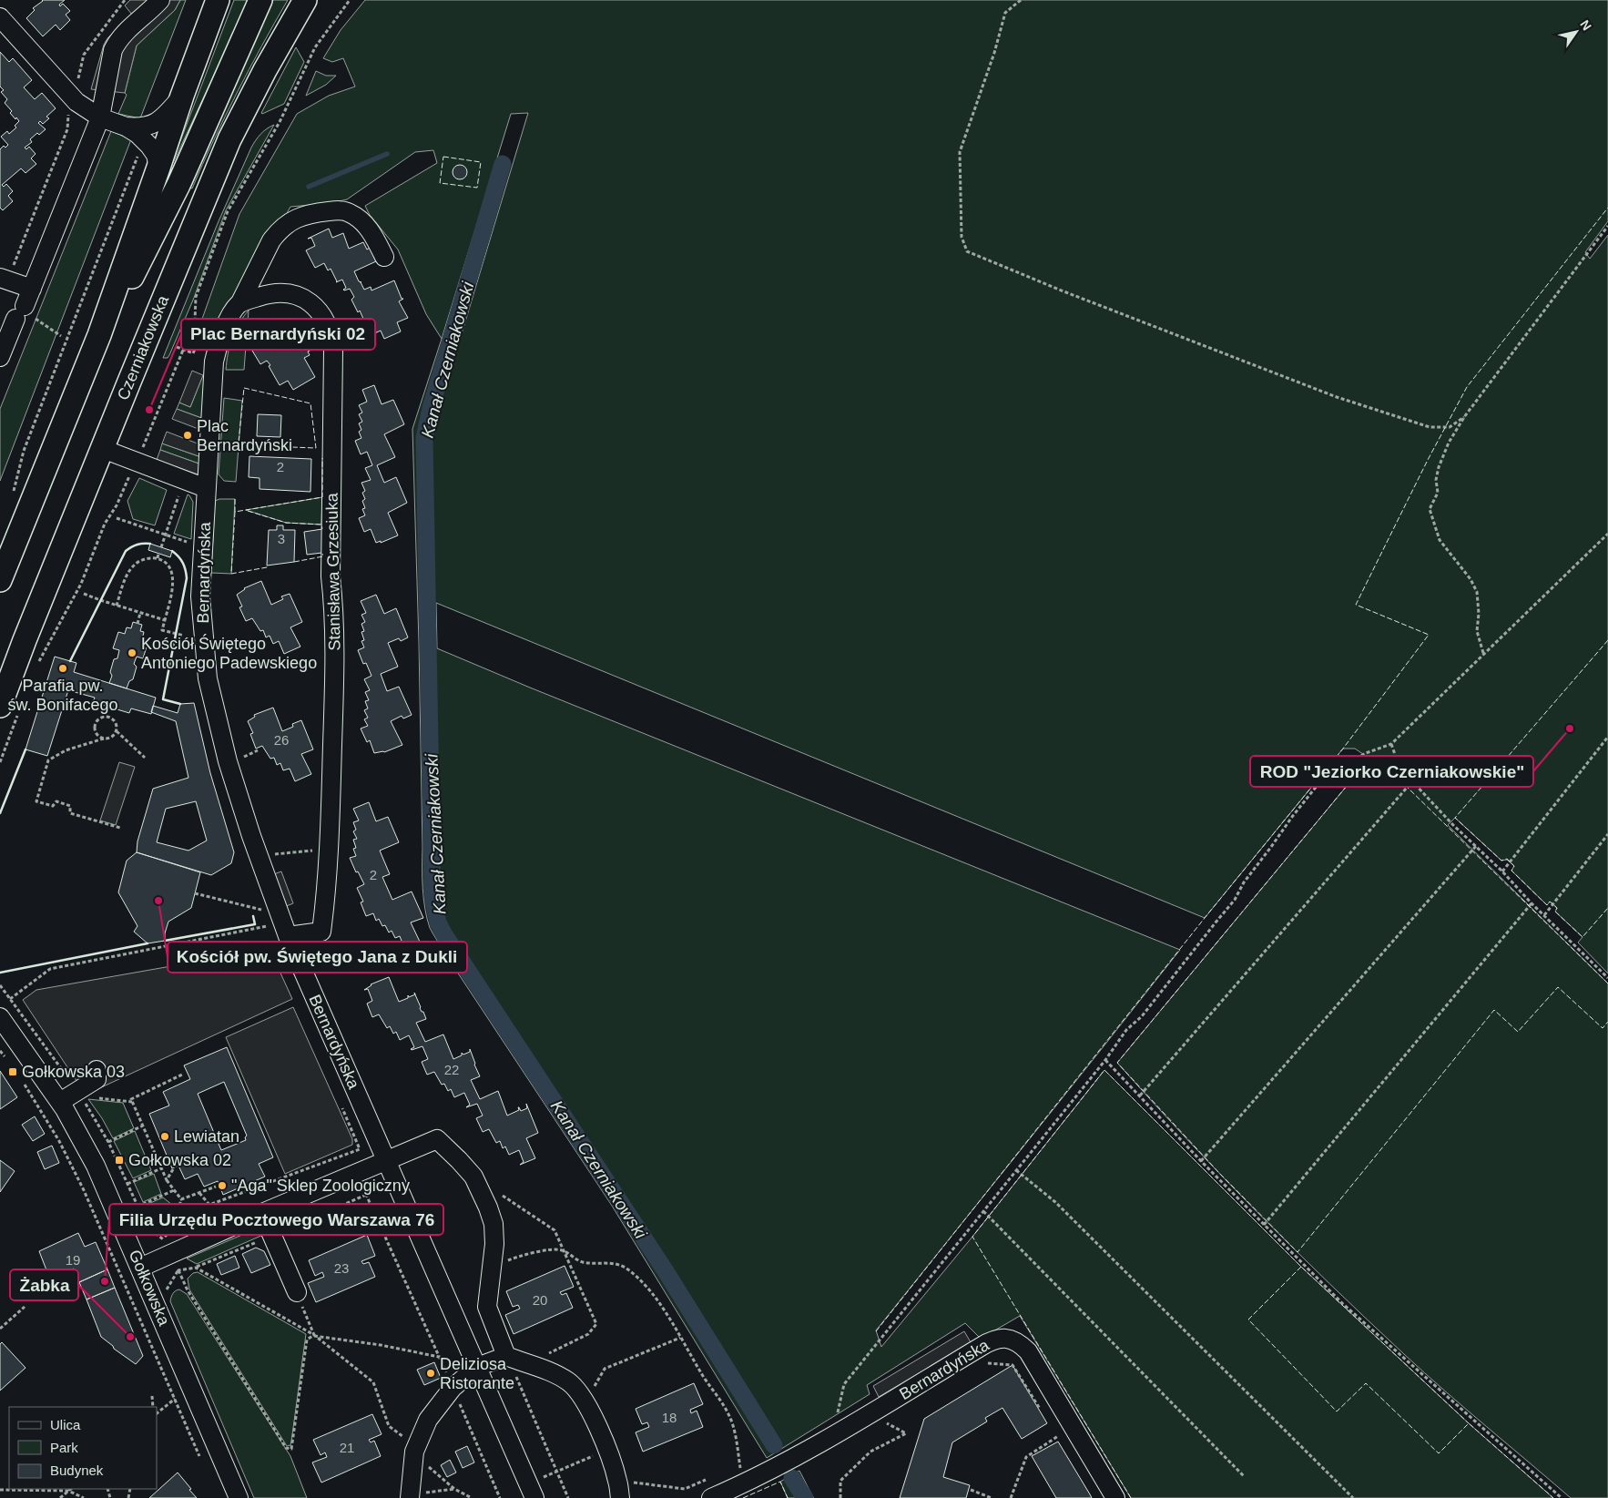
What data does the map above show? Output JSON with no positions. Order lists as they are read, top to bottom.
{
  "streets": {
    "main road": ["Czerniakowska"],
    "street": ["Stanisława Grzesiuka", "Bernardyńska", "Gołkowska"]
  },
  "crossings": [
    ["Stanisława Grzesiuka", "Bernardyńska"]
  ],
  "water": ["Kanał Czerniakowski"],
  "places": {
    "other": [
      "Plac Bernardyński 02",
      "Plac Bernardyński",
      "Kościół Świętego Antoniego Padewskiego",
      "Parafia pw. św. Bonifacego",
      "ROD \"Jeziorko Czerniakowskie\"",
      "Kościół pw. Świętego Jana z Dukli",
      "Lewiatan",
      "\"Aga\" Sklep Zoologiczny",
      "Filia Urzędu Pocztowego Warszawa 76",
      "Żabka",
      "Deliziosa Ristorante"
    ],
    "transit": ["Gołkowska 03", "Gołkowska 02"]
  },
  "house_numbers": [
    "2",
    "3",
    "26",
    "2",
    "22",
    "19",
    "23",
    "20",
    "18",
    "21"
  ],
  "legend": ["Ulica", "Park", "Budynek"],
  "north": "top right"
}
